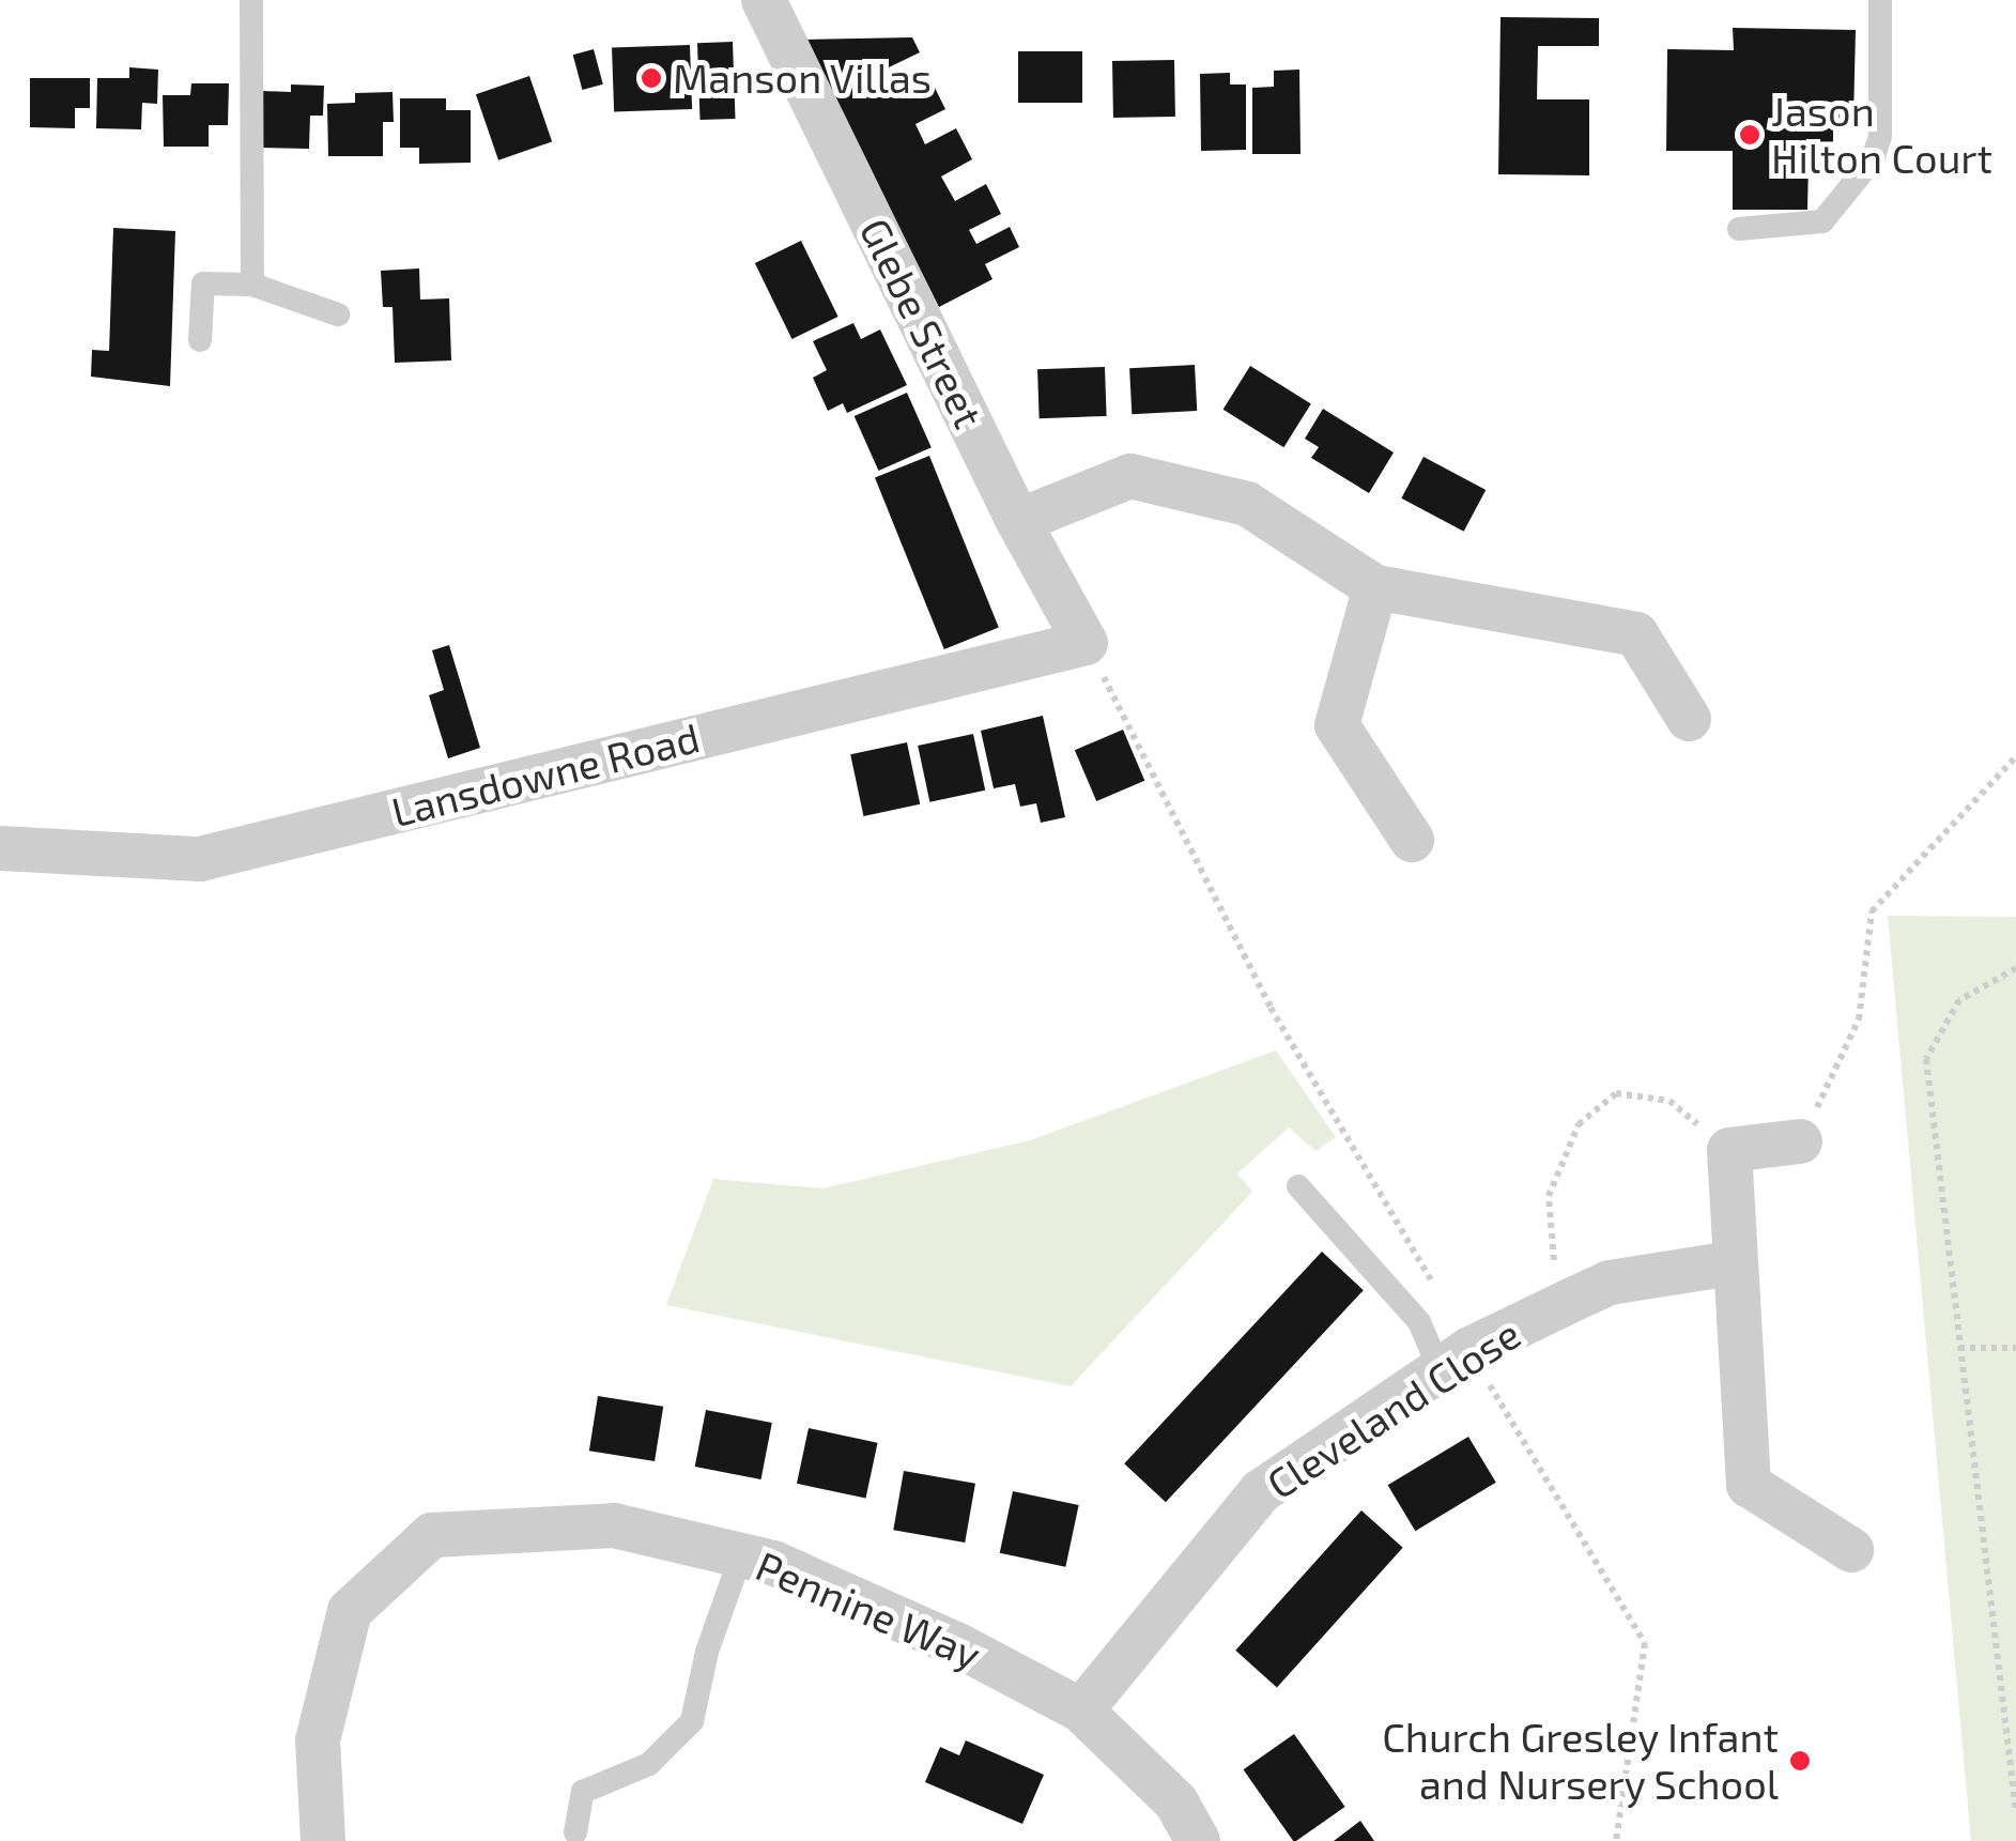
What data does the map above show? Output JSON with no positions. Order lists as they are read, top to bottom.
{
  "streets": {
    "street": [
      "Glebe Street",
      "Lansdowne Road",
      "Cleveland Close",
      "Pennine Way"
    ]
  },
  "crossings": [
    ["Glebe Street", "Lansdowne Road"],
    ["Cleveland Close", "Pennine Way"]
  ],
  "places": ["Manson Villas", "Jason Hilton Court", "Church Gresley Infant and Nursery School"]
}
